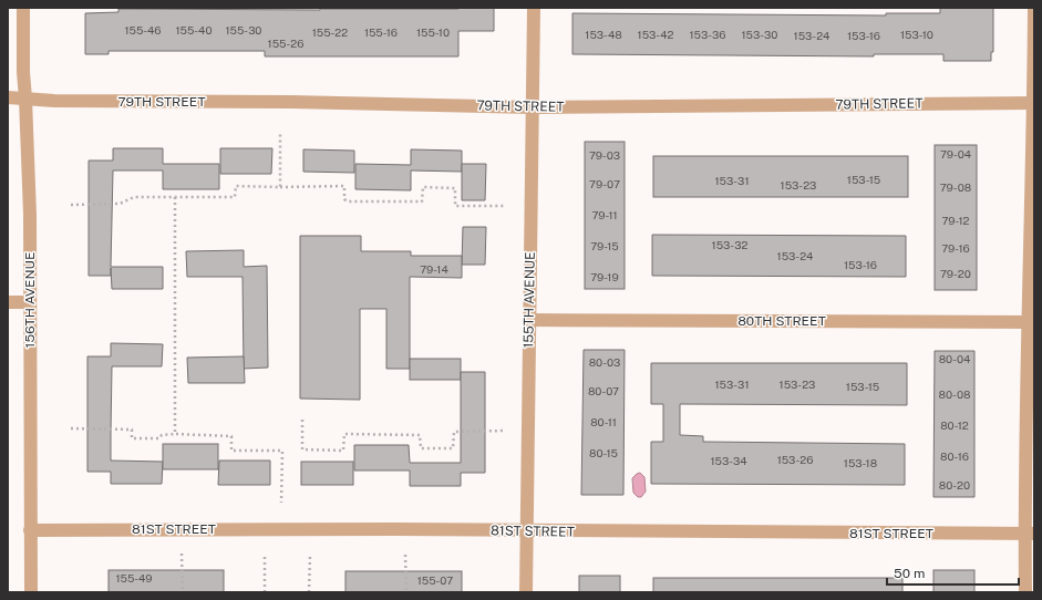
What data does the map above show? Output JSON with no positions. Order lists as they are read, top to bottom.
{
  "streets": {
    "street": [
      "79TH STREET",
      "156TH AVENUE",
      "155TH AVENUE",
      "80TH STREET",
      "81ST STREET"
    ]
  },
  "crossings": [
    ["79TH STREET", "156TH AVENUE"],
    ["79TH STREET", "155TH AVENUE"],
    ["156TH AVENUE", "81ST STREET"],
    ["155TH AVENUE", "80TH STREET"],
    ["155TH AVENUE", "81ST STREET"]
  ],
  "house_numbers": [
    "155-46",
    "155-40",
    "155-30",
    "155-22",
    "155-16",
    "155-10",
    "153-48",
    "153-42",
    "153-36",
    "153-30",
    "153-10",
    "153-24",
    "153-16",
    "155-26",
    "79-04",
    "79-03",
    "153-15",
    "153-31",
    "79-07",
    "153-23",
    "79-08",
    "79-11",
    "79-12",
    "153-32",
    "79-15",
    "79-16",
    "153-24",
    "153-16",
    "79-14",
    "79-20",
    "79-19",
    "80-04",
    "80-03",
    "153-31",
    "153-23",
    "153-15",
    "80-07",
    "80-08",
    "80-11",
    "80-12",
    "80-15",
    "80-16",
    "153-26",
    "153-34",
    "153-18",
    "80-20",
    "155-49",
    "155-07"
  ],
  "scale_bar": "50 m"
}
